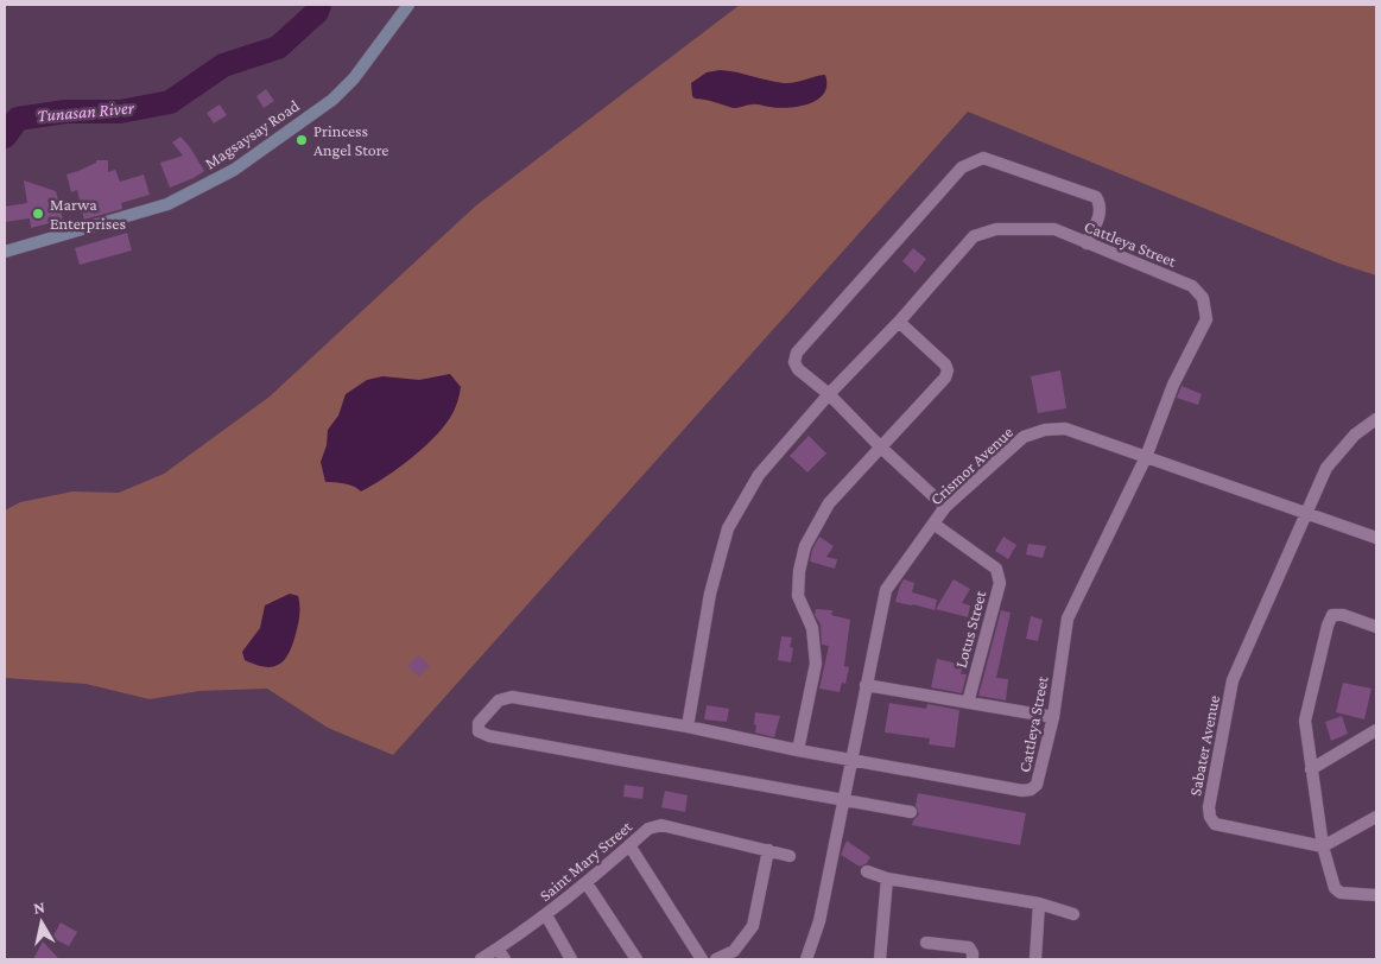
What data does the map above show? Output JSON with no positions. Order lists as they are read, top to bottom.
{
  "streets": {
    "main road": ["Magsaysay Road"],
    "street": [
      "Cattleya Street",
      "Crismor Avenue",
      "Lotus Street",
      "Sabater Avenue",
      "Saint Mary Street"
    ]
  },
  "crossings": [
    ["Cattleya Street", "Crismor Avenue"],
    ["Crismor Avenue", "Lotus Street"],
    ["Crismor Avenue", "Sabater Avenue"]
  ],
  "water": ["Tunasan River"],
  "places": ["Princess Angel Store", "Marwa Enterprises"],
  "north": "top"
}
